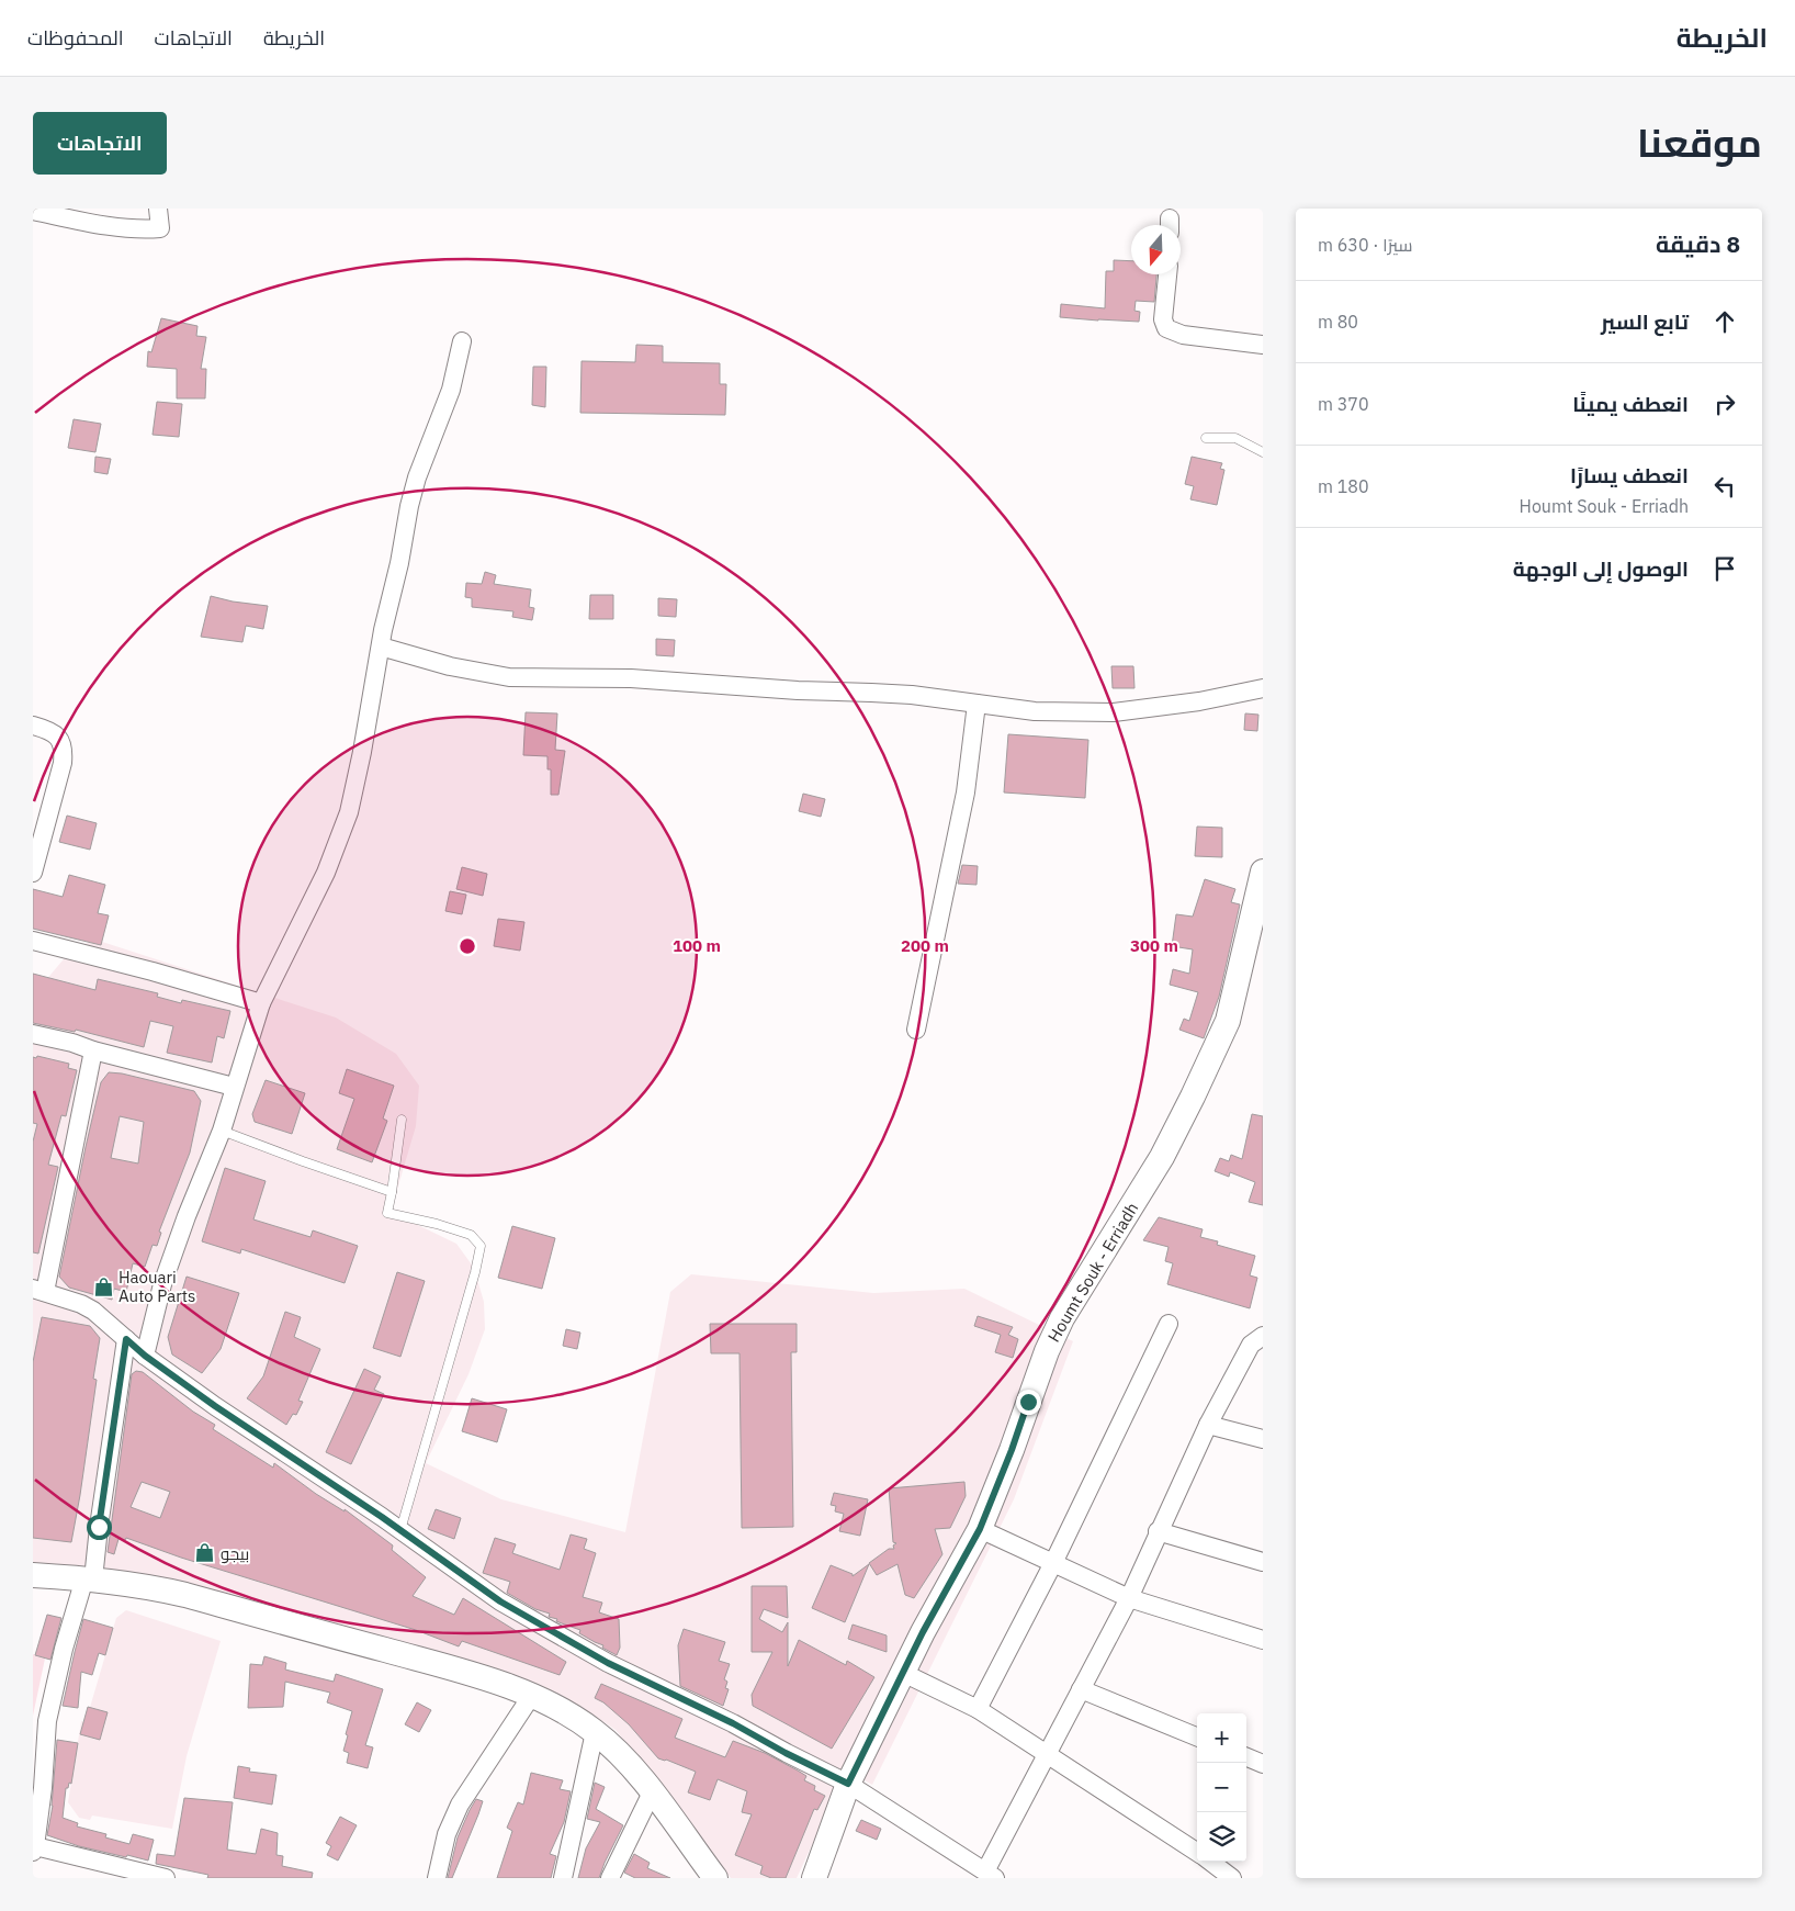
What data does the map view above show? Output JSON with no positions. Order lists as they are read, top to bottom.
{
  "streets": {
    "street": ["Houmt Souk - Erriadh"]
  },
  "places": {
    "shop": ["Haouari Auto Parts", "بيجو"]
  },
  "north": "bottom",
  "page": {
    "header": "الخريطة",
    "nav": ["الخريطة", "الاتجاهات", "المحفوظات"],
    "title": "موقعنا",
    "buttons": "الاتجاهات",
    "heading": ["8 دقيقة", "سيرًا · 630 m"],
    "list": [
      ["تابع السير", "80 m"],
      ["انعطف يمينًا", "370 m"],
      ["انعطف يسارًا", "Houmt Souk - Erriadh", "180 m"],
      "الوصول إلى الوجهة"
    ],
    "map_buttons": ["+", "−"]
  },
  "rings": ["100 m", "200 m", "300 m"]
}
